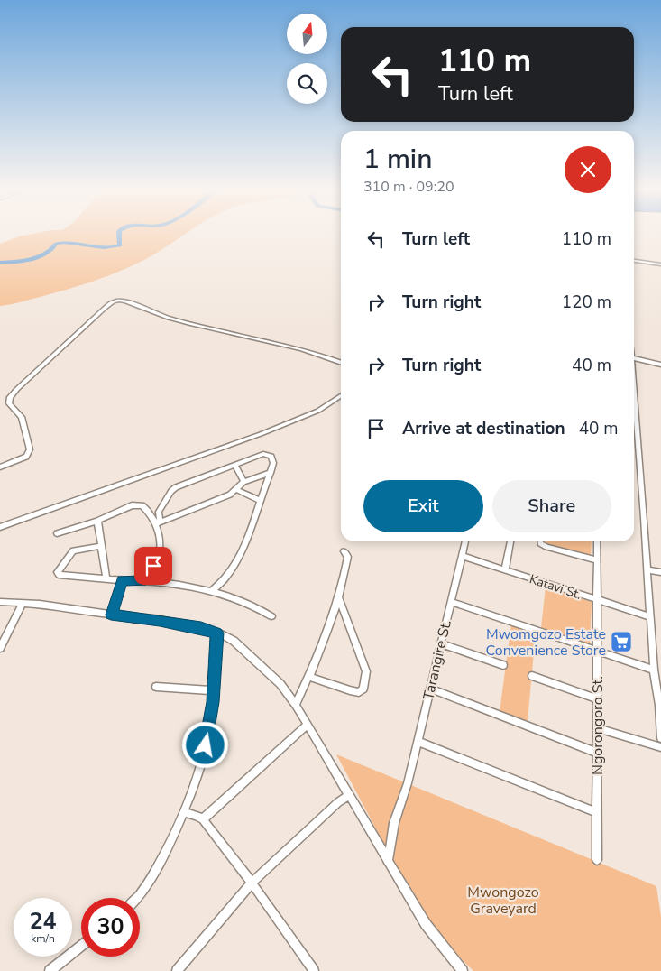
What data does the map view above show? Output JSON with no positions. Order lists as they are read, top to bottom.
{
  "streets": {
    "street": ["Katavi St.", "Tarangire St.", "Ngorongoro St."]
  },
  "crossings": [
    ["Katavi St.", "Tarangire St."],
    ["Katavi St.", "Ngorongoro St."]
  ],
  "parks": ["Mwongozo Graveyard"],
  "places": {
    "supermarket": ["Mwomgozo Estate Convenience Store"]
  },
  "north": "top",
  "page": {
    "turn": ["110 m", "Turn left"],
    "heading": ["1 min", "310 m · 09:20"],
    "list": [
      {
        "name": "Turn left",
        "value": "110 m"
      },
      {
        "name": "Turn right",
        "value": "120 m"
      },
      {
        "name": "Turn right",
        "value": "40 m"
      },
      {
        "name": "Arrive at destination",
        "value": "40 m"
      }
    ],
    "buttons": ["Exit", "Share"],
    "speed": "24 km/h",
    "limit": "30"
  }
}
